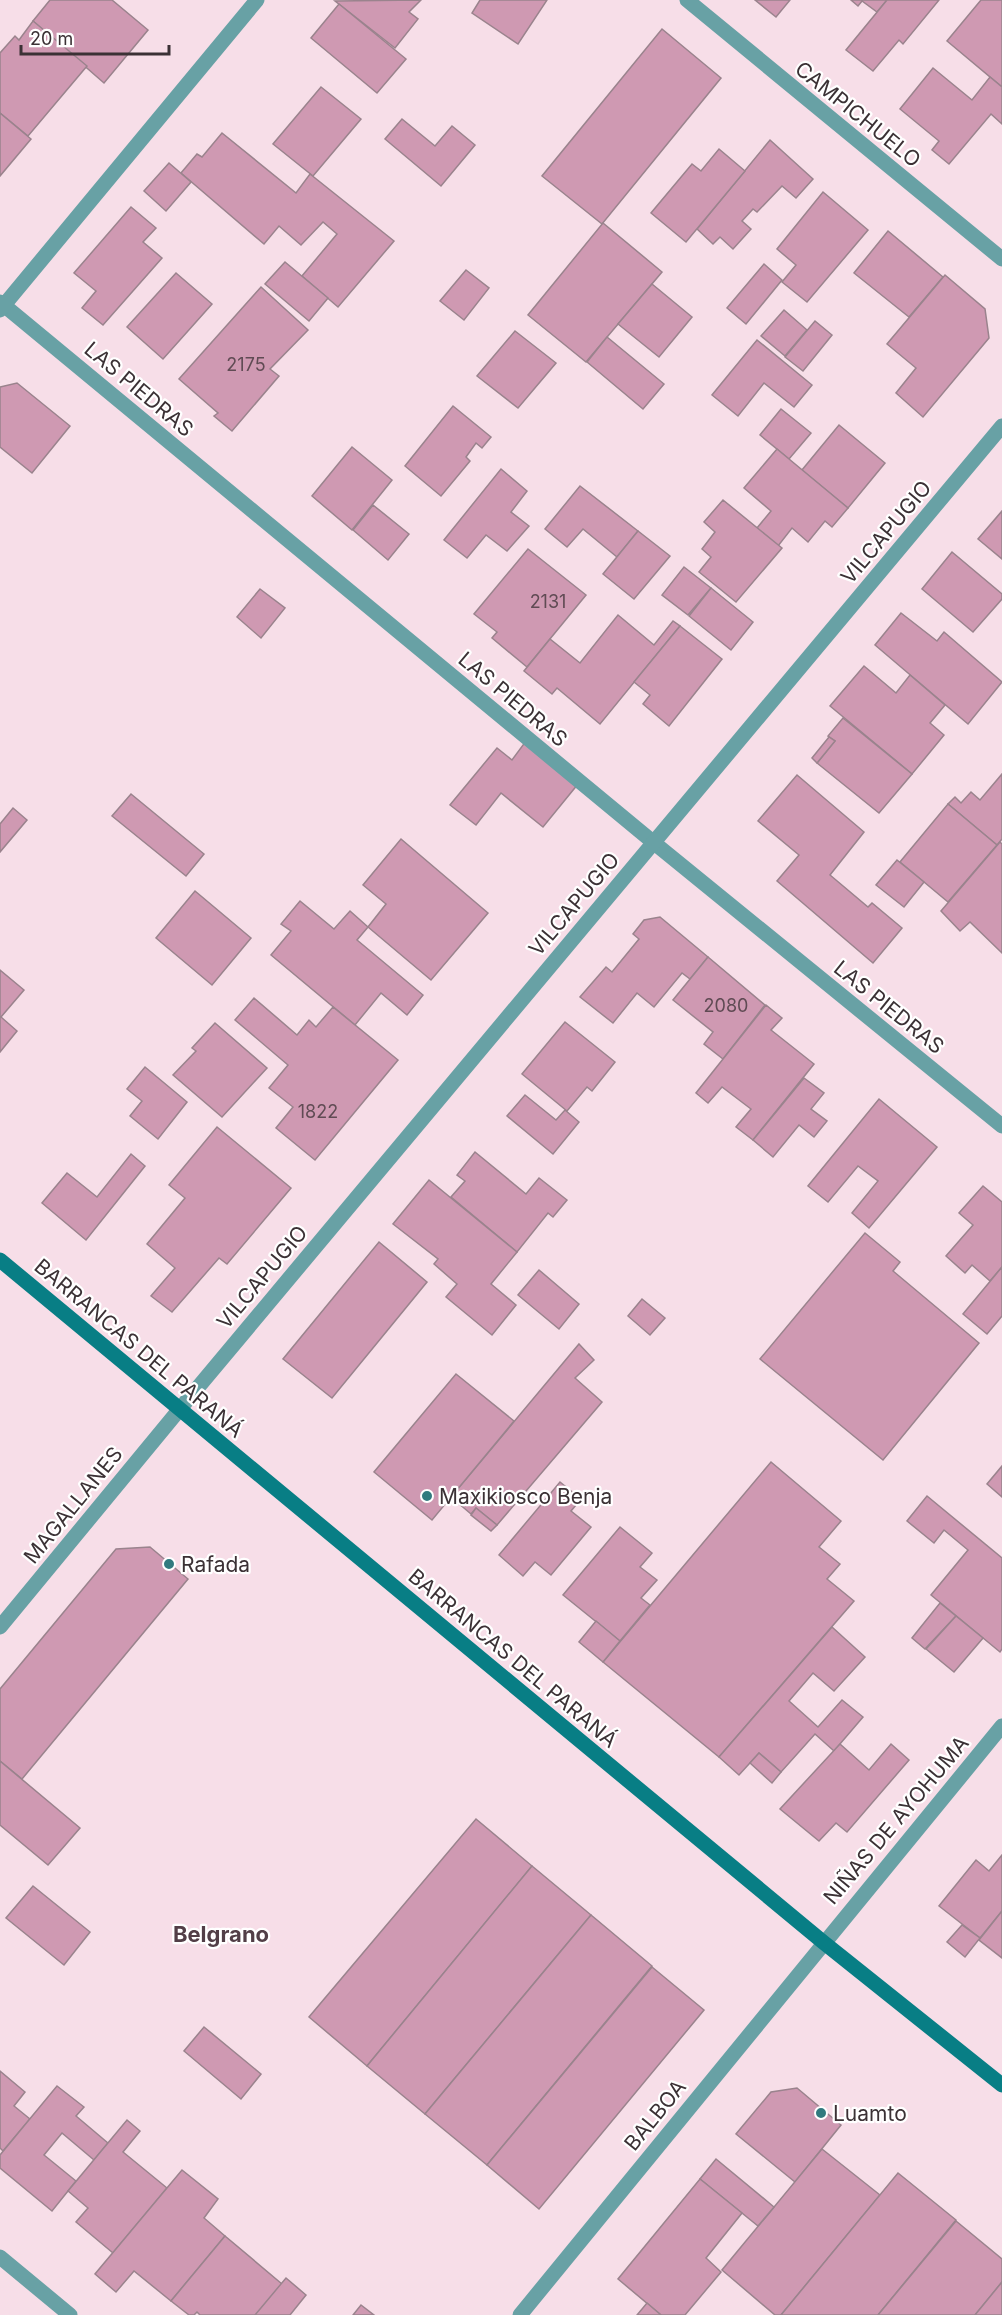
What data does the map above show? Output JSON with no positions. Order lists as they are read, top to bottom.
{
  "streets": {
    "main road": ["BARRANCAS DEL PARANÁ"],
    "street": [
      "CAMPICHUELO",
      "LAS PIEDRAS",
      "VILCAPUGIO",
      "MAGALLANES",
      "NIÑAS DE AYOHUMA",
      "BALBOA"
    ]
  },
  "crossings": [
    ["LAS PIEDRAS", "VILCAPUGIO"],
    ["VILCAPUGIO", "BARRANCAS DEL PARANÁ"],
    ["VILCAPUGIO", "MAGALLANES"],
    ["BARRANCAS DEL PARANÁ", "MAGALLANES"],
    ["BARRANCAS DEL PARANÁ", "NIÑAS DE AYOHUMA"],
    ["BARRANCAS DEL PARANÁ", "BALBOA"],
    ["NIÑAS DE AYOHUMA", "BALBOA"]
  ],
  "districts": ["Belgrano"],
  "places": ["Maxikiosco Benja", "Rafada", "Luamto"],
  "house_numbers": [
    "2175",
    "2131",
    "2080",
    "1822"
  ],
  "scale_bar": "20 m"
}
